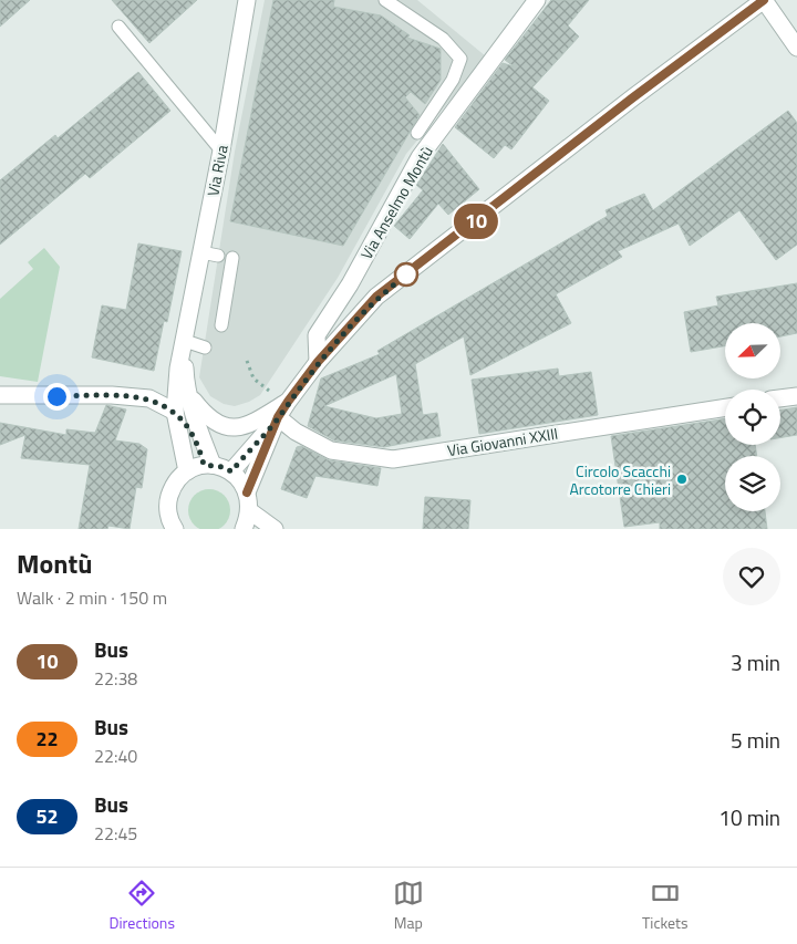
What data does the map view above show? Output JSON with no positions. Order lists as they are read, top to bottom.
{
  "streets": {
    "street": ["Via Riva", "Via Anselmo Montù", "Via Giovanni XXIII"]
  },
  "places": ["Circolo Scacchi Arcotorre Chieri"],
  "lines": ["bus line 10"],
  "north": "bottom left",
  "page": {
    "on_map": "10",
    "heading": ["Montù", "Walk · 2 min · 150 m"],
    "list": [
      {
        "mark": "10",
        "name": "Bus",
        "note": "22:38",
        "value": "3 min"
      },
      {
        "mark": "22",
        "name": "Bus",
        "note": "22:40",
        "value": "5 min"
      },
      {
        "mark": "52",
        "name": "Bus",
        "note": "22:45",
        "value": "10 min"
      }
    ],
    "tabs": ["Directions", "Map", "Tickets"]
  }
}
